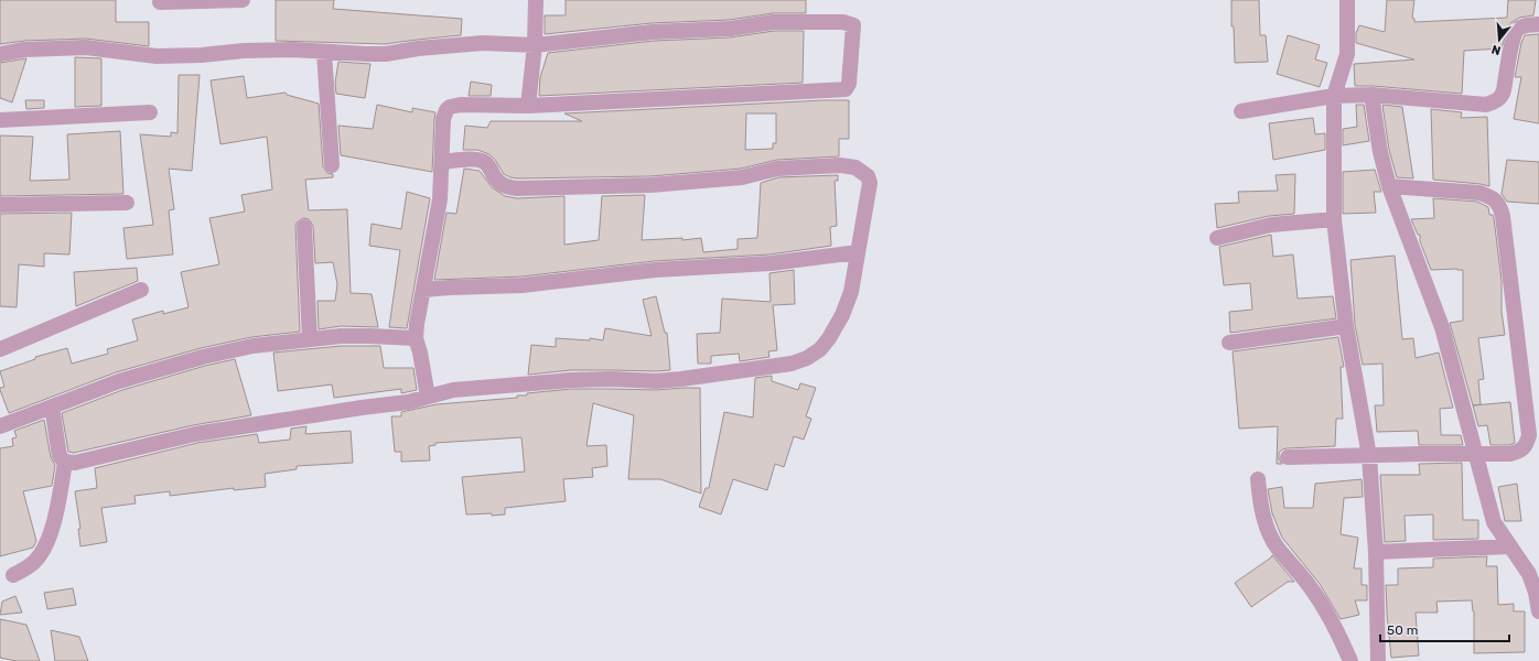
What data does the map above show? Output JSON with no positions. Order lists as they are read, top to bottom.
{
  "scale_bar": "50 m",
  "north": "bottom"
}
